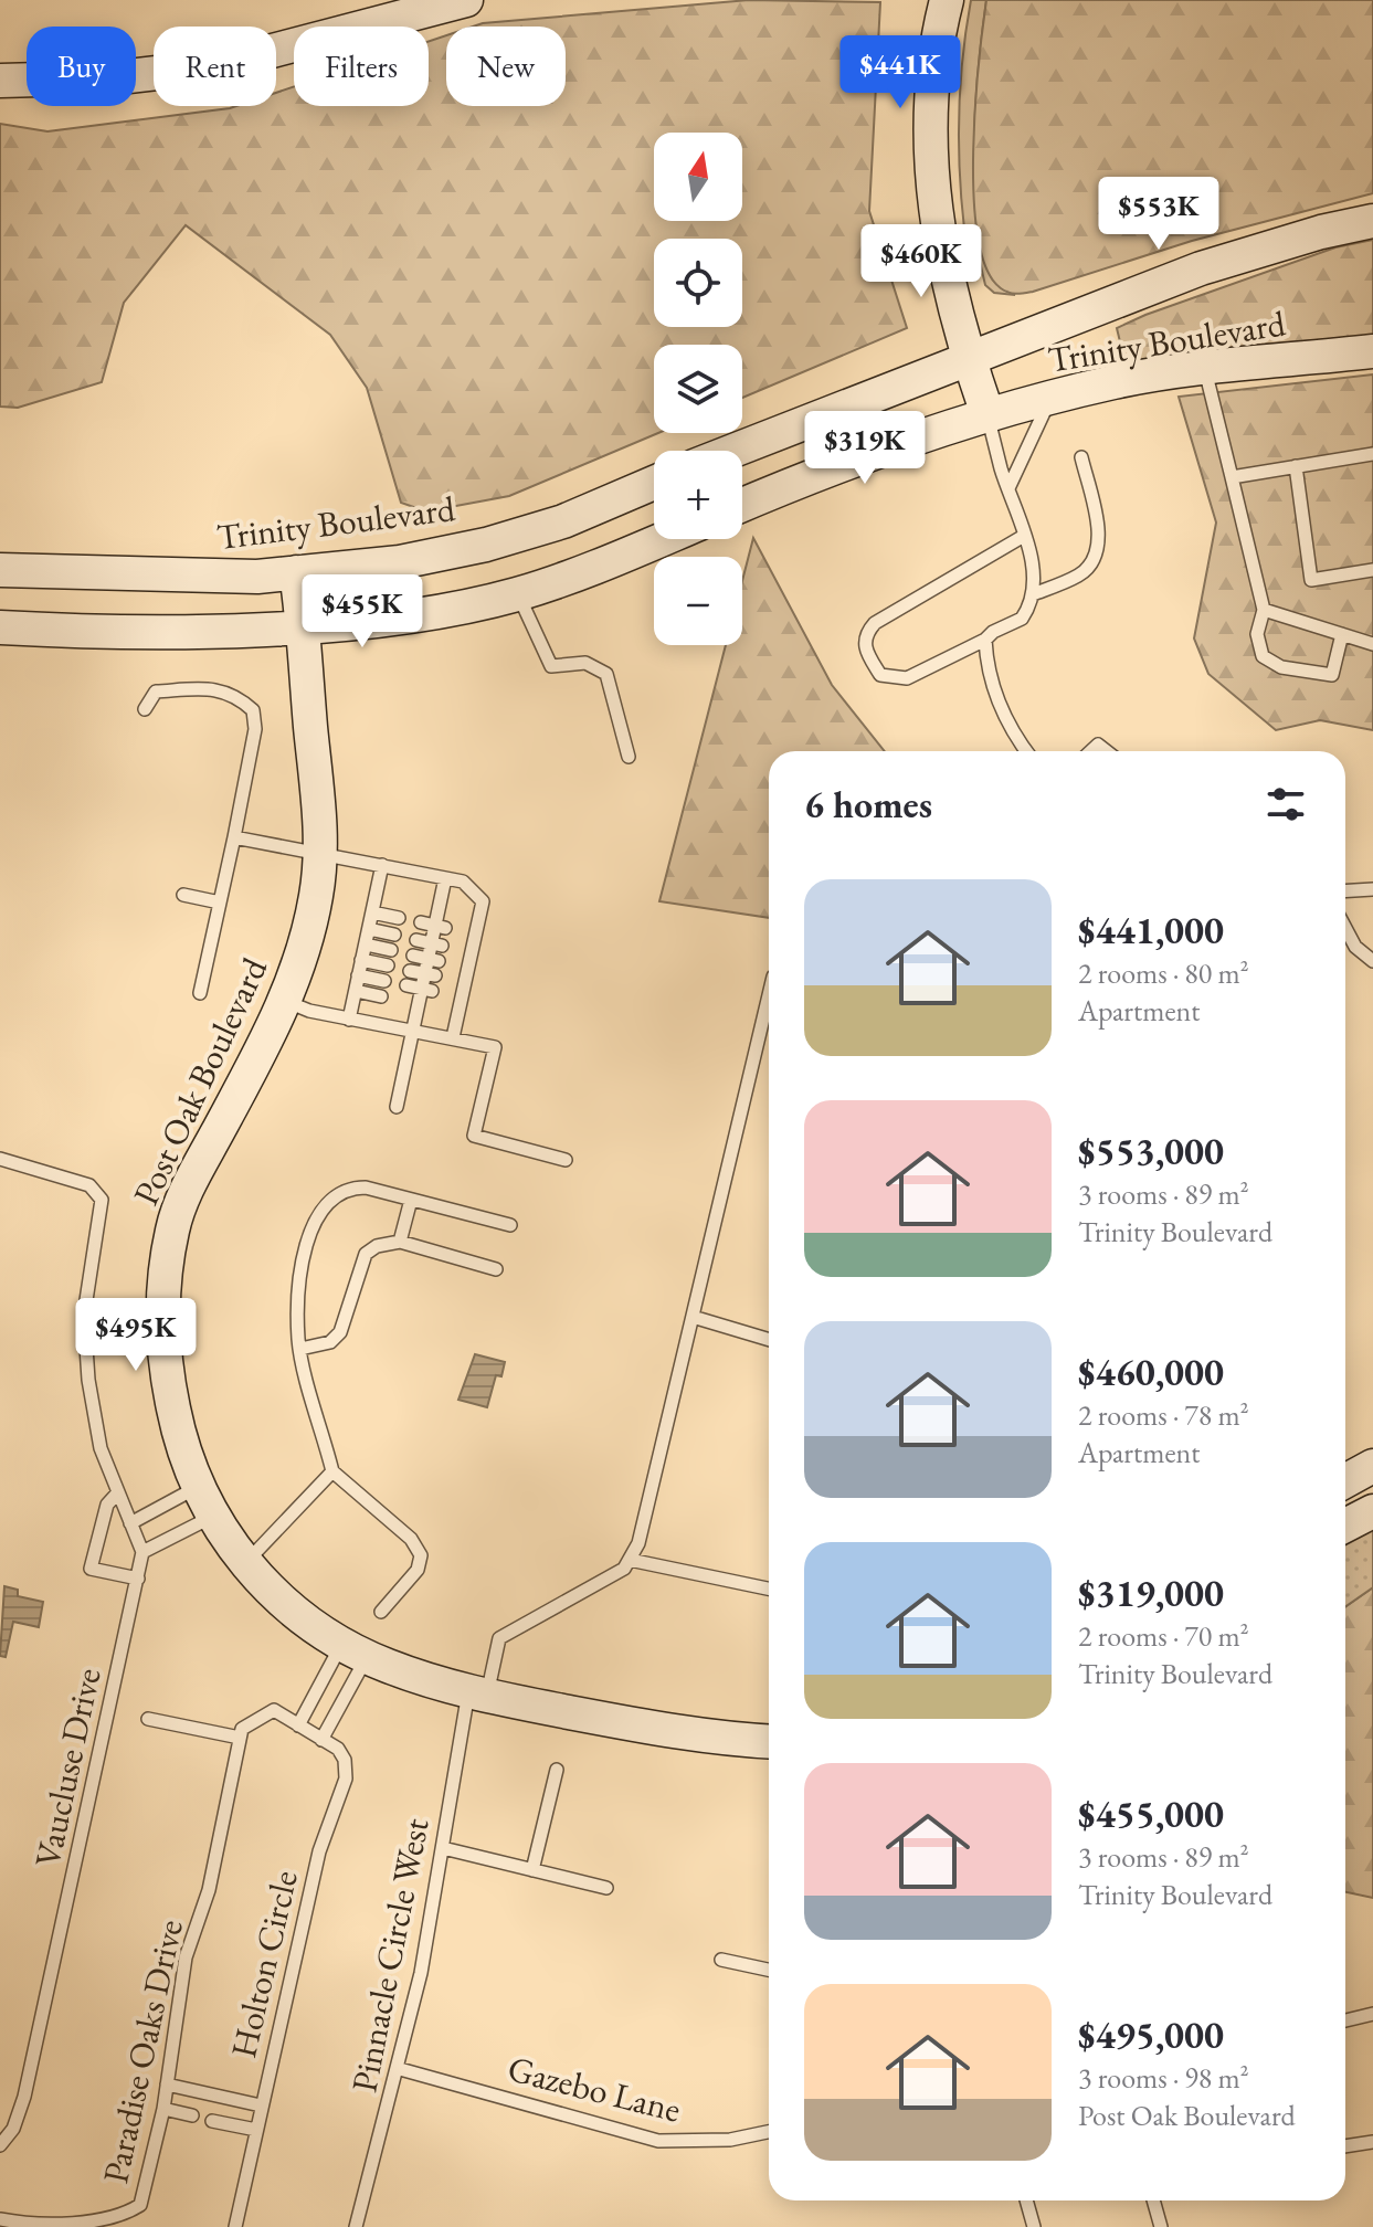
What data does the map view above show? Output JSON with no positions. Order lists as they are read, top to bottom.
{
  "streets": {
    "main road": ["Trinity Boulevard", "Post Oak Boulevard"],
    "lane": [
      "Vaucluse Drive",
      "Pinnacle Circle West",
      "Holton Circle",
      "Paradise Oaks Drive",
      "Gazebo Lane"
    ]
  },
  "crossings": [
    ["Trinity Boulevard", "Post Oak Boulevard"],
    ["Post Oak Boulevard", "Pinnacle Circle West"],
    ["Pinnacle Circle West", "Gazebo Lane"]
  ],
  "north": "top",
  "page": {
    "chip": [
      "Buy",
      "Rent",
      "Filters",
      "New"
    ],
    "price": [
      "$441K",
      "$553K",
      "$460K",
      "$319K",
      "$455K",
      "$495K"
    ],
    "map_buttons": ["+", "−"],
    "heading": "6 homes",
    "list": [
      {
        "name": "$441,000",
        "note": "2 rooms · 80 m² · Apartment"
      },
      {
        "name": "$553,000",
        "note": "3 rooms · 89 m² · Trinity Boulevard"
      },
      {
        "name": "$460,000",
        "note": "2 rooms · 78 m² · Apartment"
      },
      {
        "name": "$319,000",
        "note": "2 rooms · 70 m² · Trinity Boulevard"
      },
      {
        "name": "$455,000",
        "note": "3 rooms · 89 m² · Trinity Boulevard"
      },
      {
        "name": "$495,000",
        "note": "3 rooms · 98 m² · Post Oak Boulevard"
      }
    ]
  }
}
